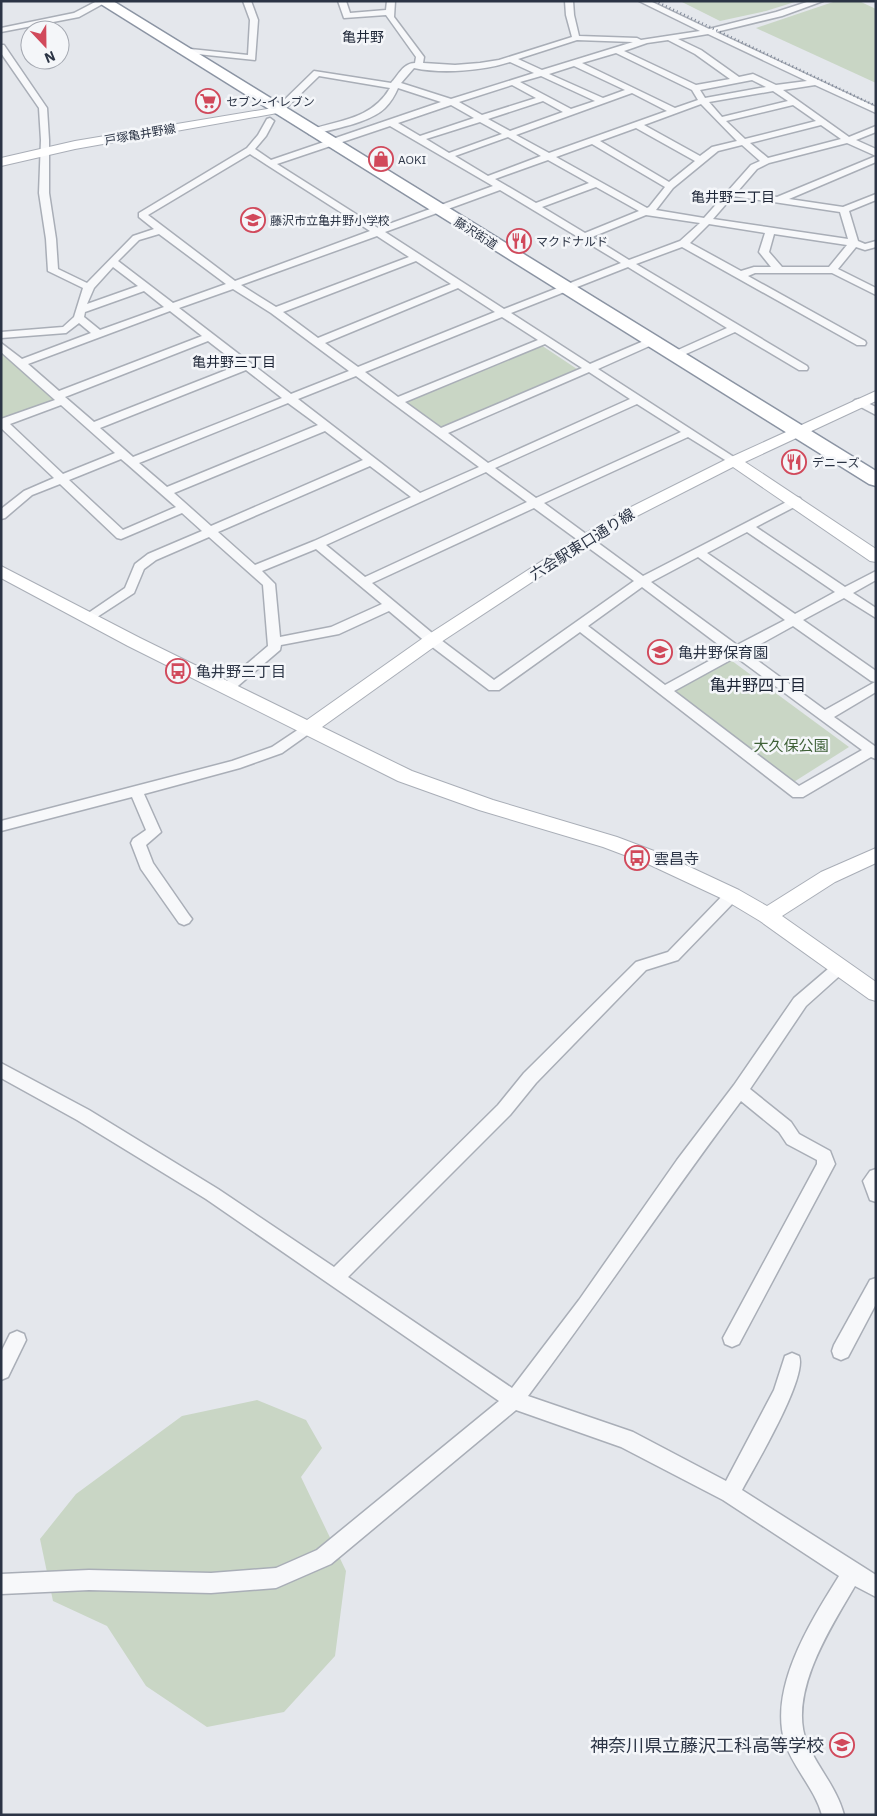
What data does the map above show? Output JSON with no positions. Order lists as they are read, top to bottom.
{
  "streets": {
    "highway": ["藤沢街道"],
    "street": ["戸塚亀井野線", "六会駅東口通り線"]
  },
  "crossings": [
    ["戸塚亀井野線", "藤沢街道"],
    ["藤沢街道", "六会駅東口通り線"]
  ],
  "districts": [
    "亀井野",
    "亀井野二丁目",
    "亀井野三丁目",
    "亀井野四丁目"
  ],
  "parks": ["大久保公園"],
  "places": {
    "supermarket": ["セブン-イレブン"],
    "shop": ["AOKI"],
    "school or university": ["藤沢市立亀井野小学校", "亀井野保育園", "神奈川県立藤沢工科高等学校"],
    "restaurant": ["マクドナルド", "デニーズ"],
    "bus stop": ["亀井野三丁目", "雲昌寺"]
  },
  "north": "bottom"
}
